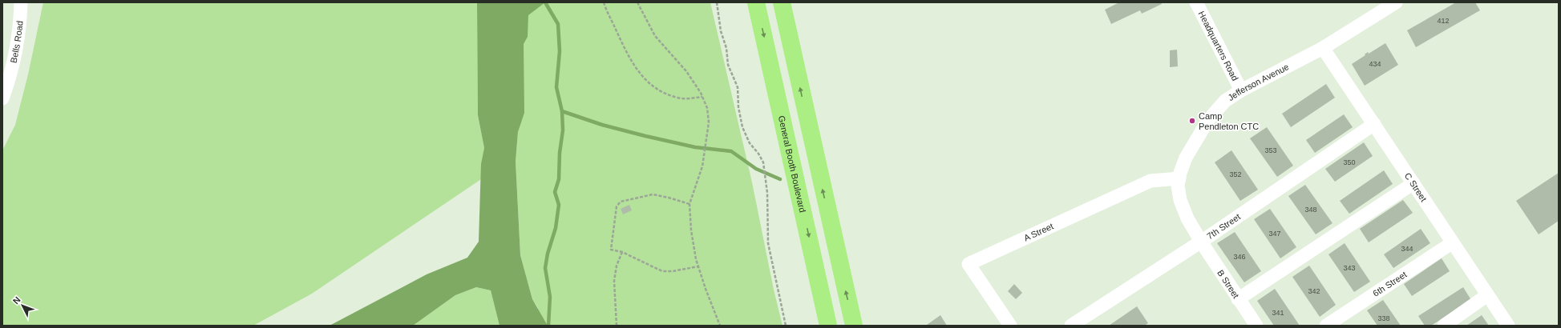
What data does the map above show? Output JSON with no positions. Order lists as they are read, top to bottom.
{
  "streets": {
    "highway": ["General Booth Boulevard"],
    "street": [
      "Bells Road",
      "Headquarters Road",
      "Jefferson Avenue",
      "C Street",
      "7th Street",
      "A Street",
      "B Street",
      "6th Street"
    ]
  },
  "crossings": [
    ["Headquarters Road", "Jefferson Avenue"],
    ["Jefferson Avenue", "C Street"],
    ["Jefferson Avenue", "7th Street"],
    ["Jefferson Avenue", "A Street"],
    ["Jefferson Avenue", "B Street"],
    ["C Street", "7th Street"],
    ["C Street", "6th Street"],
    ["7th Street", "B Street"]
  ],
  "places": ["Camp Pendleton CTC"],
  "house_numbers": [
    "412",
    "434",
    "353",
    "350",
    "352",
    "348",
    "347",
    "344",
    "346",
    "343",
    "342",
    "341",
    "338"
  ],
  "north": "top left"
}
